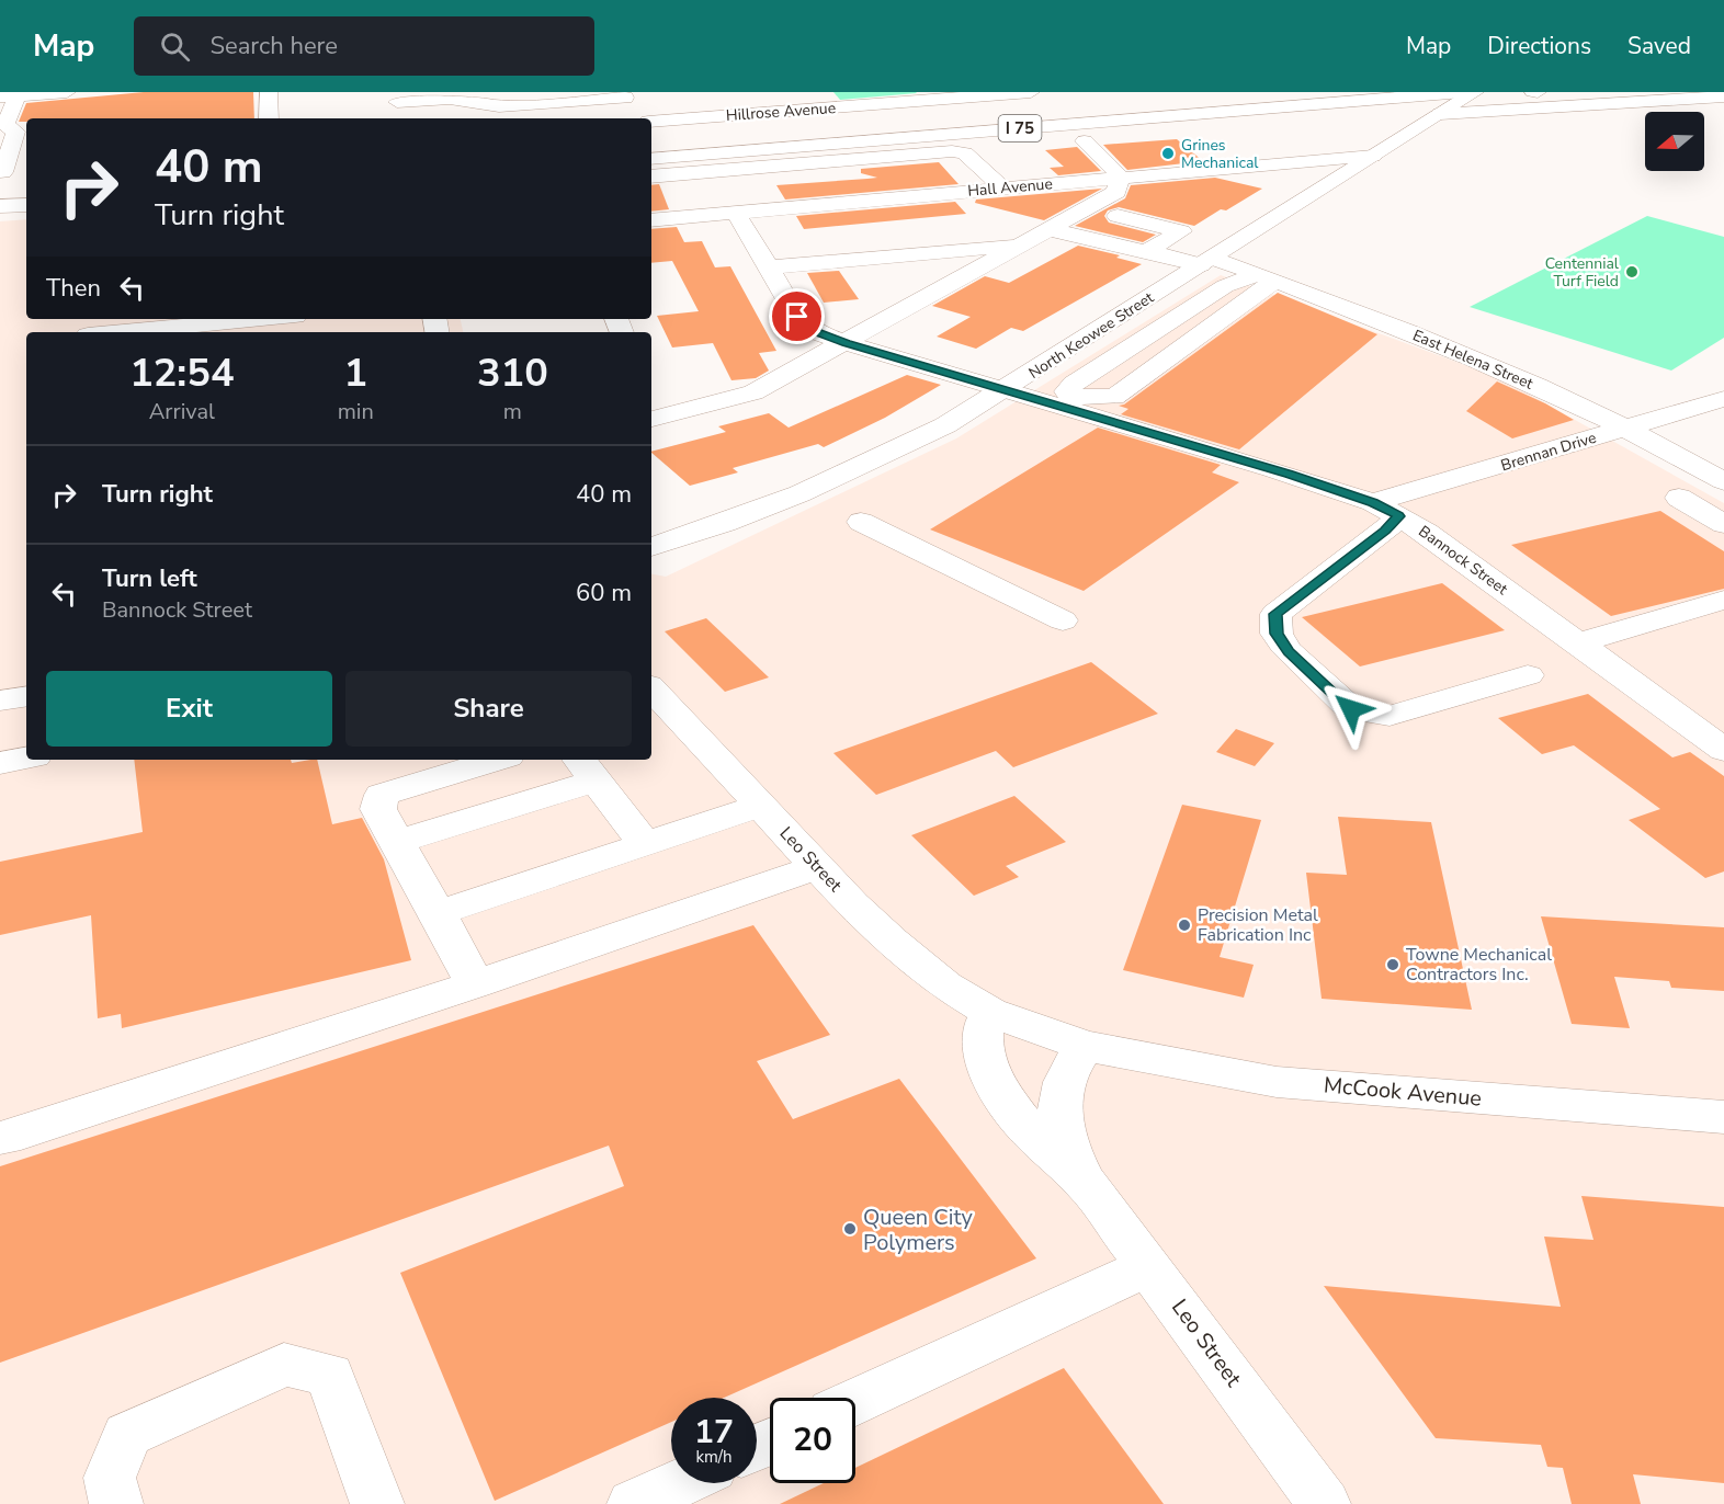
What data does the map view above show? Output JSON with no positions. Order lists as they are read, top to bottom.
{
  "streets": {
    "main road": [
      "Hillrose Avenue",
      "I 75",
      "Hall Avenue",
      "North Keowee Street",
      "East Helena Street",
      "Brennan Drive",
      "Bannock Street",
      "Leo Street",
      "McCook Avenue"
    ]
  },
  "crossings": [
    ["Hall Avenue", "North Keowee Street"],
    ["Hall Avenue", "Bannock Street"],
    ["North Keowee Street", "East Helena Street"],
    ["North Keowee Street", "Bannock Street"],
    ["East Helena Street", "Brennan Drive"],
    ["Brennan Drive", "Bannock Street"],
    ["Leo Street", "McCook Avenue"]
  ],
  "places": [
    "Grines Mechanical",
    "Centennial Turf Field",
    "Precision Metal Fabrication Inc",
    "Towne Mechanical Contractors Inc.",
    "Queen City Polymers"
  ],
  "north": "left",
  "page": {
    "header": "Map",
    "search": "Search here",
    "nav": ["Map", "Directions", "Saved"],
    "turn": ["40 m", "Turn right"],
    "then": "Then",
    "eta": [
      "12:54",
      "Arrival",
      "1",
      "min",
      "310",
      "m"
    ],
    "list": [
      {
        "name": "Turn right",
        "value": "40 m"
      },
      {
        "name": "Turn left",
        "note": "Bannock Street",
        "value": "60 m"
      }
    ],
    "buttons": ["Exit", "Share"],
    "speed": "17 km/h",
    "limit": "20"
  }
}
